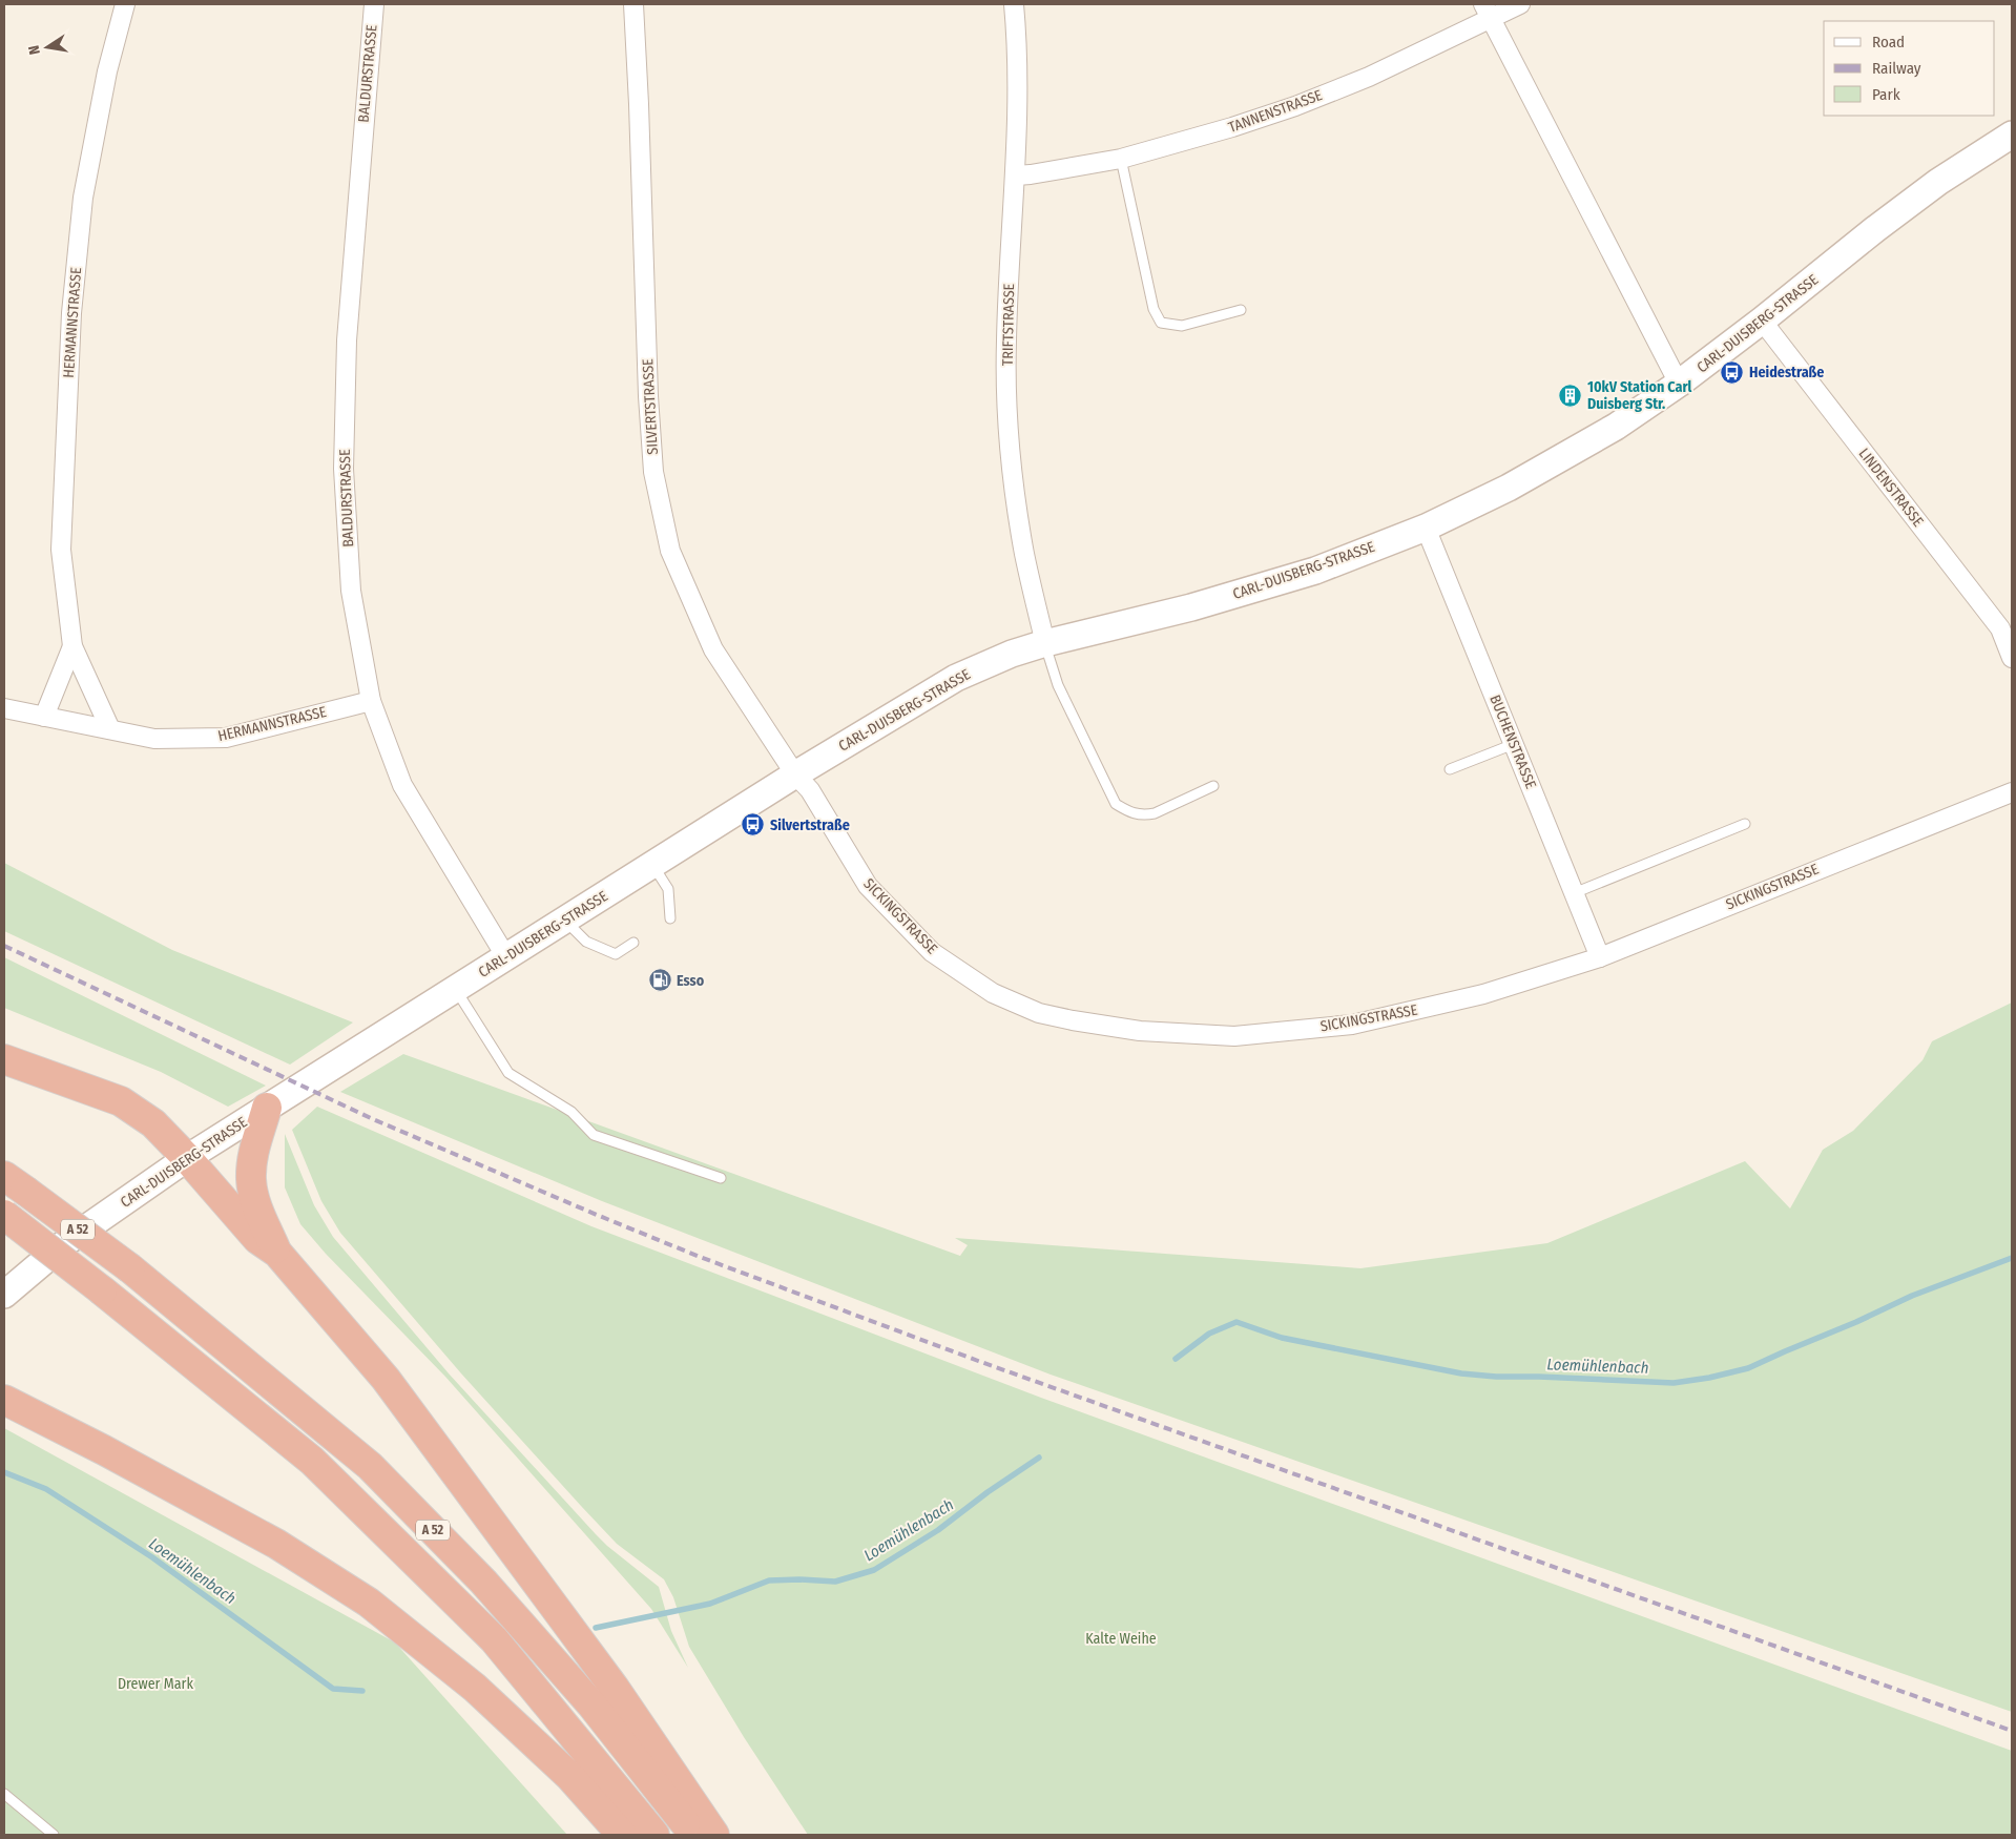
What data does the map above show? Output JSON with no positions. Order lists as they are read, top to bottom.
{
  "streets": {
    "highway": ["A 52"],
    "main road": ["CARL-DUISBERG-STRASSE"],
    "street": [
      "BALDURSTRASSE",
      "TANNENSTRASSE",
      "HERMANNSTRASSE",
      "TRIFTSTRASSE",
      "SILVERTSTRASSE",
      "LINDENSTRASSE",
      "BUCHENSTRASSE",
      "SICKINGSTRASSE"
    ]
  },
  "crossings": [
    ["BALDURSTRASSE", "HERMANNSTRASSE"],
    ["BALDURSTRASSE", "CARL-DUISBERG-STRASSE"],
    ["TANNENSTRASSE", "TRIFTSTRASSE"],
    ["CARL-DUISBERG-STRASSE", "TRIFTSTRASSE"],
    ["CARL-DUISBERG-STRASSE", "SILVERTSTRASSE"],
    ["CARL-DUISBERG-STRASSE", "LINDENSTRASSE"],
    ["CARL-DUISBERG-STRASSE", "BUCHENSTRASSE"],
    ["CARL-DUISBERG-STRASSE", "SICKINGSTRASSE"],
    ["SILVERTSTRASSE", "SICKINGSTRASSE"],
    ["BUCHENSTRASSE", "SICKINGSTRASSE"]
  ],
  "water": ["Loemühlenbach"],
  "parks": ["Kalte Weihe", "Drewer Mark"],
  "places": {
    "bus stop": ["Heidestraße", "Silvertstraße"],
    "building": ["10kV Station Carl Duisberg Str."],
    "fuel station": ["Esso"]
  },
  "legend": ["Road", "Railway", "Park"],
  "north": "left"
}
